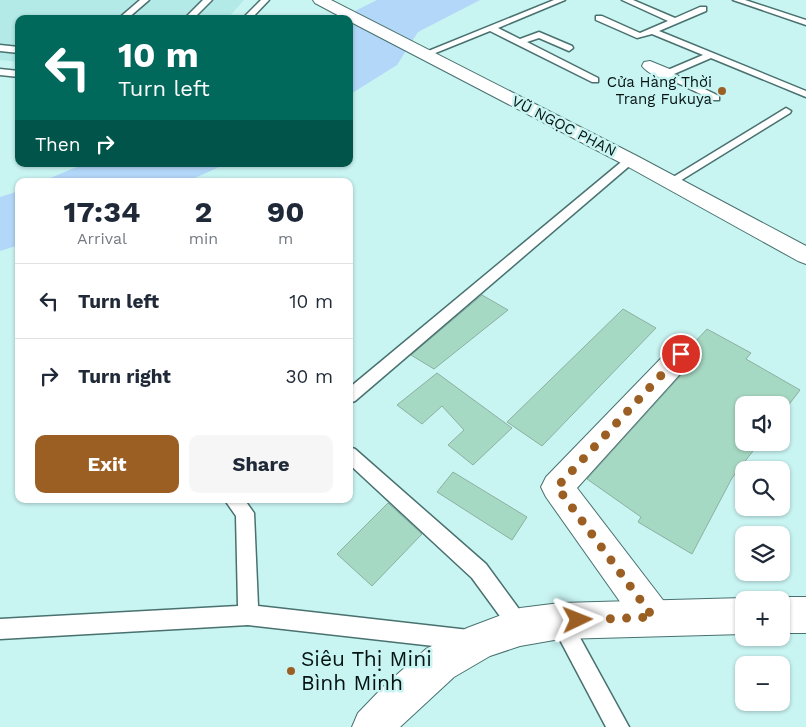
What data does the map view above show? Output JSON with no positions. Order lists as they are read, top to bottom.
{
  "streets": {
    "street": ["VŨ NGỌC PHAN"]
  },
  "places": ["Cửa Hàng Thời Trang Fukuya", "Siêu Thị Mini Bình Minh"],
  "page": {
    "turn": ["10 m", "Turn left"],
    "then": "Then",
    "eta": [
      "17:34",
      "Arrival",
      "2",
      "min",
      "90",
      "m"
    ],
    "list": [
      {
        "name": "Turn left",
        "value": "10 m"
      },
      {
        "name": "Turn right",
        "value": "30 m"
      }
    ],
    "map_buttons": ["+", "−"],
    "buttons": ["Exit", "Share"]
  }
}
